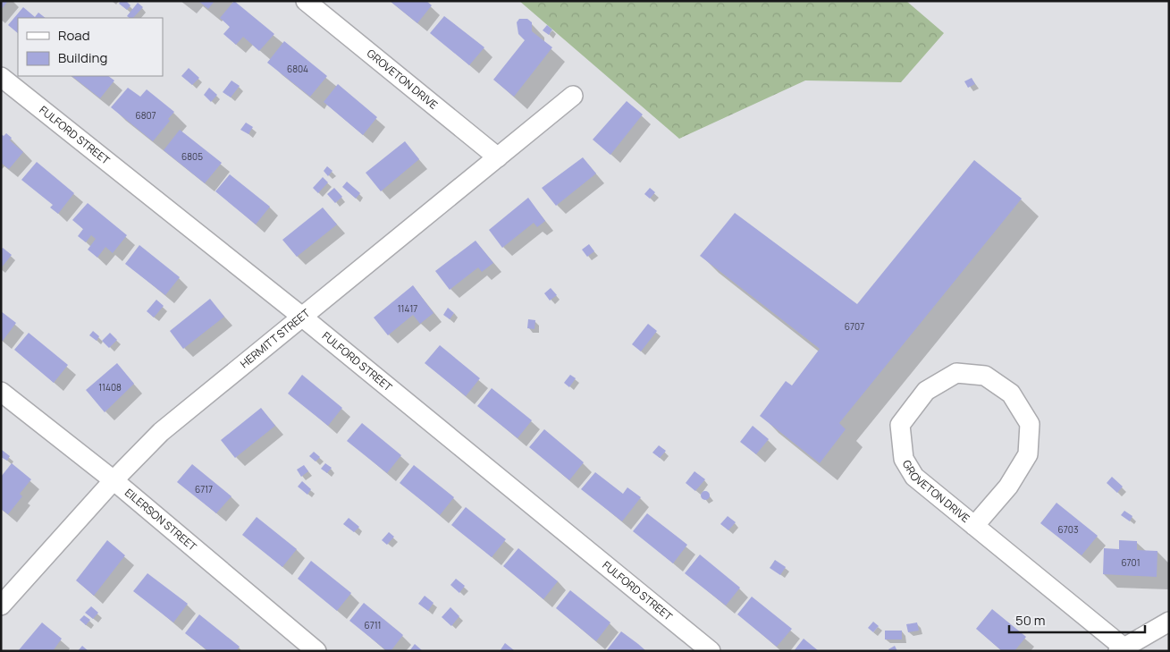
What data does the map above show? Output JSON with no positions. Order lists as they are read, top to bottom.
{
  "streets": {
    "street": [
      "GROVETON DRIVE",
      "FULFORD STREET",
      "HERMITT STREET",
      "EILERSON STREET"
    ]
  },
  "crossings": [
    ["GROVETON DRIVE", "HERMITT STREET"],
    ["FULFORD STREET", "HERMITT STREET"],
    ["HERMITT STREET", "EILERSON STREET"]
  ],
  "house_numbers": [
    "6804",
    "6807",
    "6805",
    "11417",
    "6707",
    "11408",
    "6717",
    "6703",
    "6701",
    "6711"
  ],
  "legend": ["Road", "Building"],
  "scale_bar": "50 m"
}
